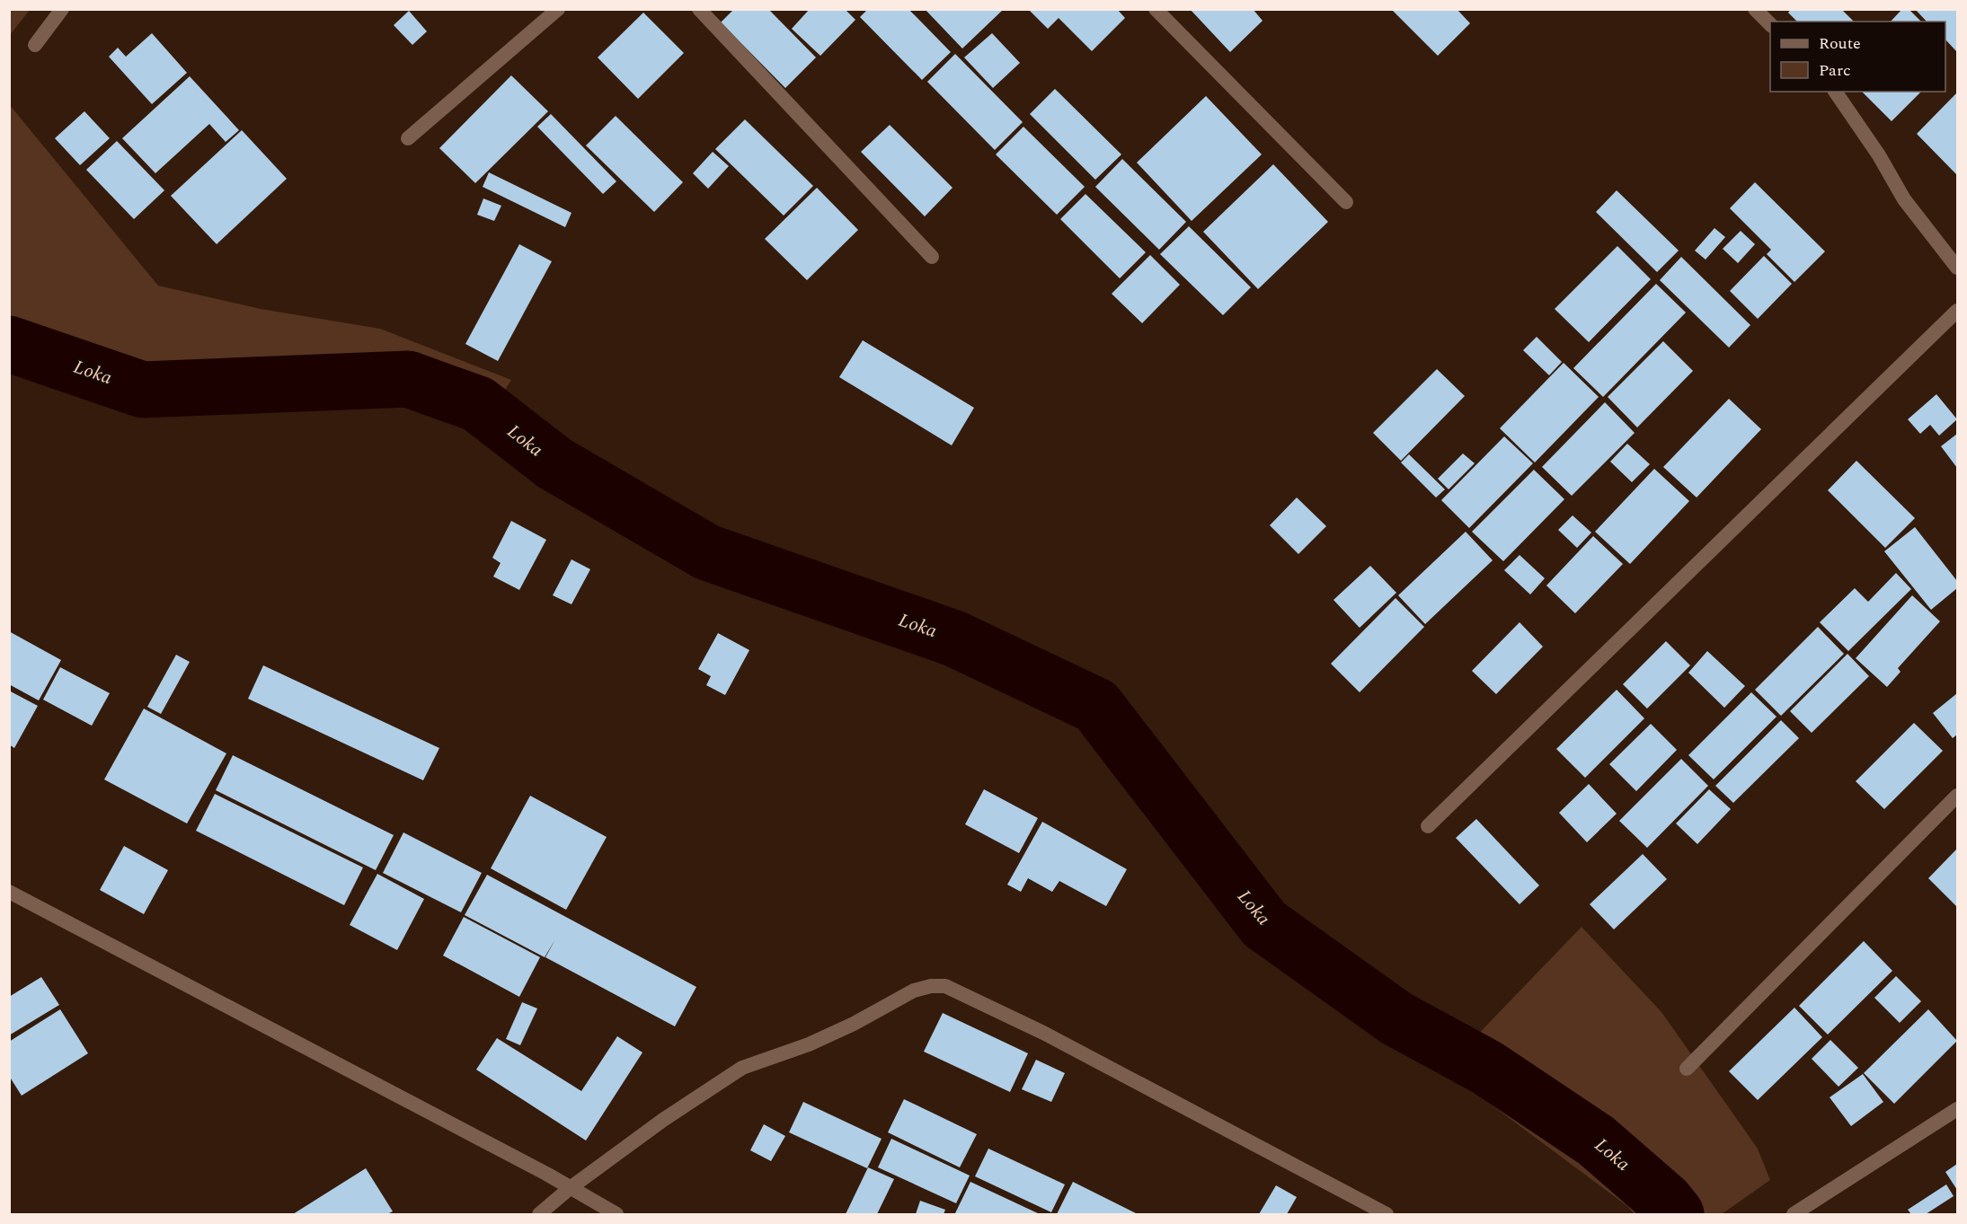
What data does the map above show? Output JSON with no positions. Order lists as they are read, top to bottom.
{
  "water": ["Loka"],
  "legend": ["Route", "Parc"]
}
